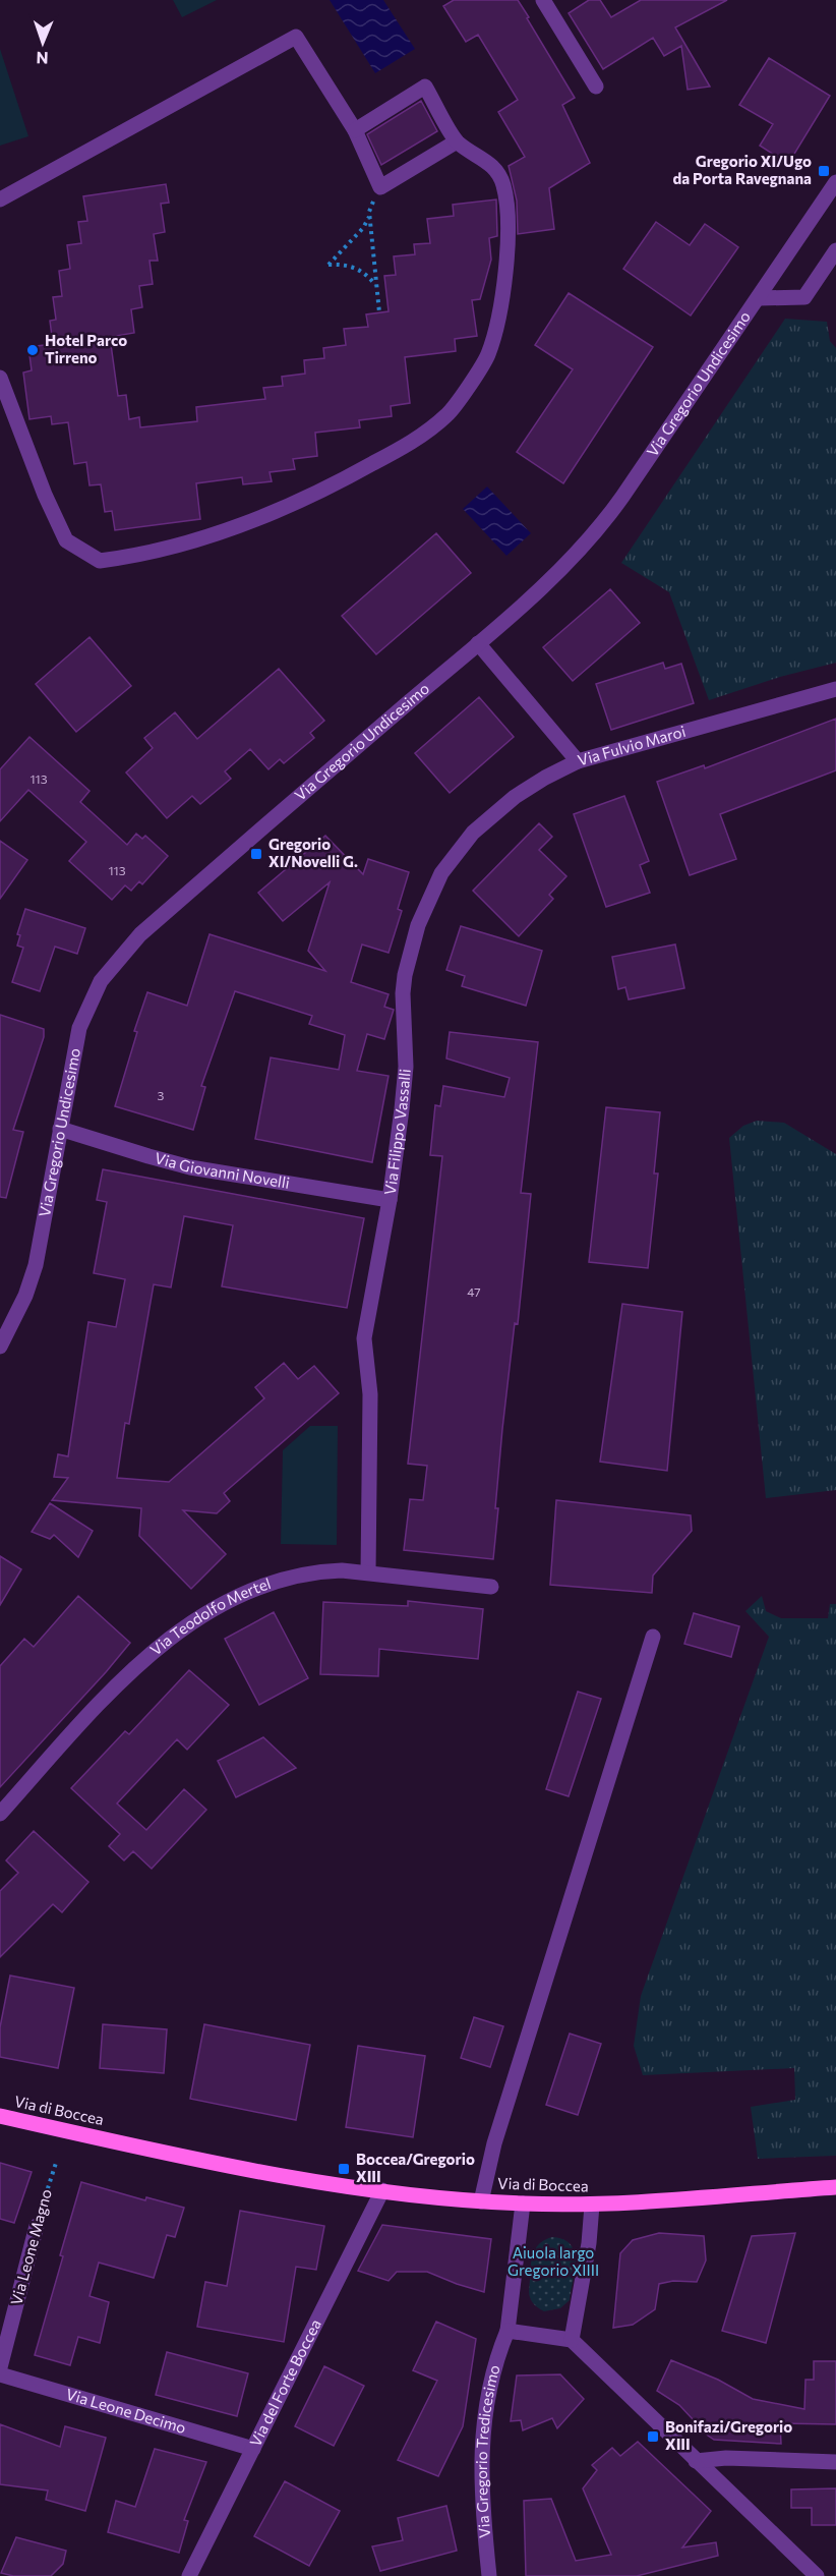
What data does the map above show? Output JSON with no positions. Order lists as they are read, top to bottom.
{
  "streets": {
    "main road": ["Via di Boccea"],
    "street": [
      "Via Gregorio Undicesimo",
      "Via Fulvio Maroi",
      "Via Filippo Vassalli",
      "Via Giovanni Novelli",
      "Via Teodolfo Mertel",
      "Via Leone Magno",
      "Via del Forte Boccea",
      "Via Leone Decimo",
      "Via Gregorio Tredicesimo"
    ]
  },
  "crossings": [
    ["Via Gregorio Undicesimo", "Via Fulvio Maroi"],
    ["Via Gregorio Undicesimo", "Via Giovanni Novelli"],
    ["Via Fulvio Maroi", "Via Filippo Vassalli"],
    ["Via Filippo Vassalli", "Via Giovanni Novelli"],
    ["Via Filippo Vassalli", "Via Teodolfo Mertel"],
    ["Via di Boccea", "Via del Forte Boccea"],
    ["Via di Boccea", "Via Gregorio Tredicesimo"],
    ["Via del Forte Boccea", "Via Leone Decimo"]
  ],
  "parks": ["Aiuola largo Gregorio XIIII"],
  "places": {
    "transit": [
      "Gregorio XI/Ugo da Porta Ravegnana",
      "Gregorio XI/Novelli G.",
      "Boccea/Gregorio XIII",
      "Bonifazi/Gregorio XIII"
    ],
    "other": ["Hotel Parco Tirreno"]
  },
  "house_numbers": [
    "113",
    "113",
    "3",
    "47"
  ],
  "north": "bottom"
}
